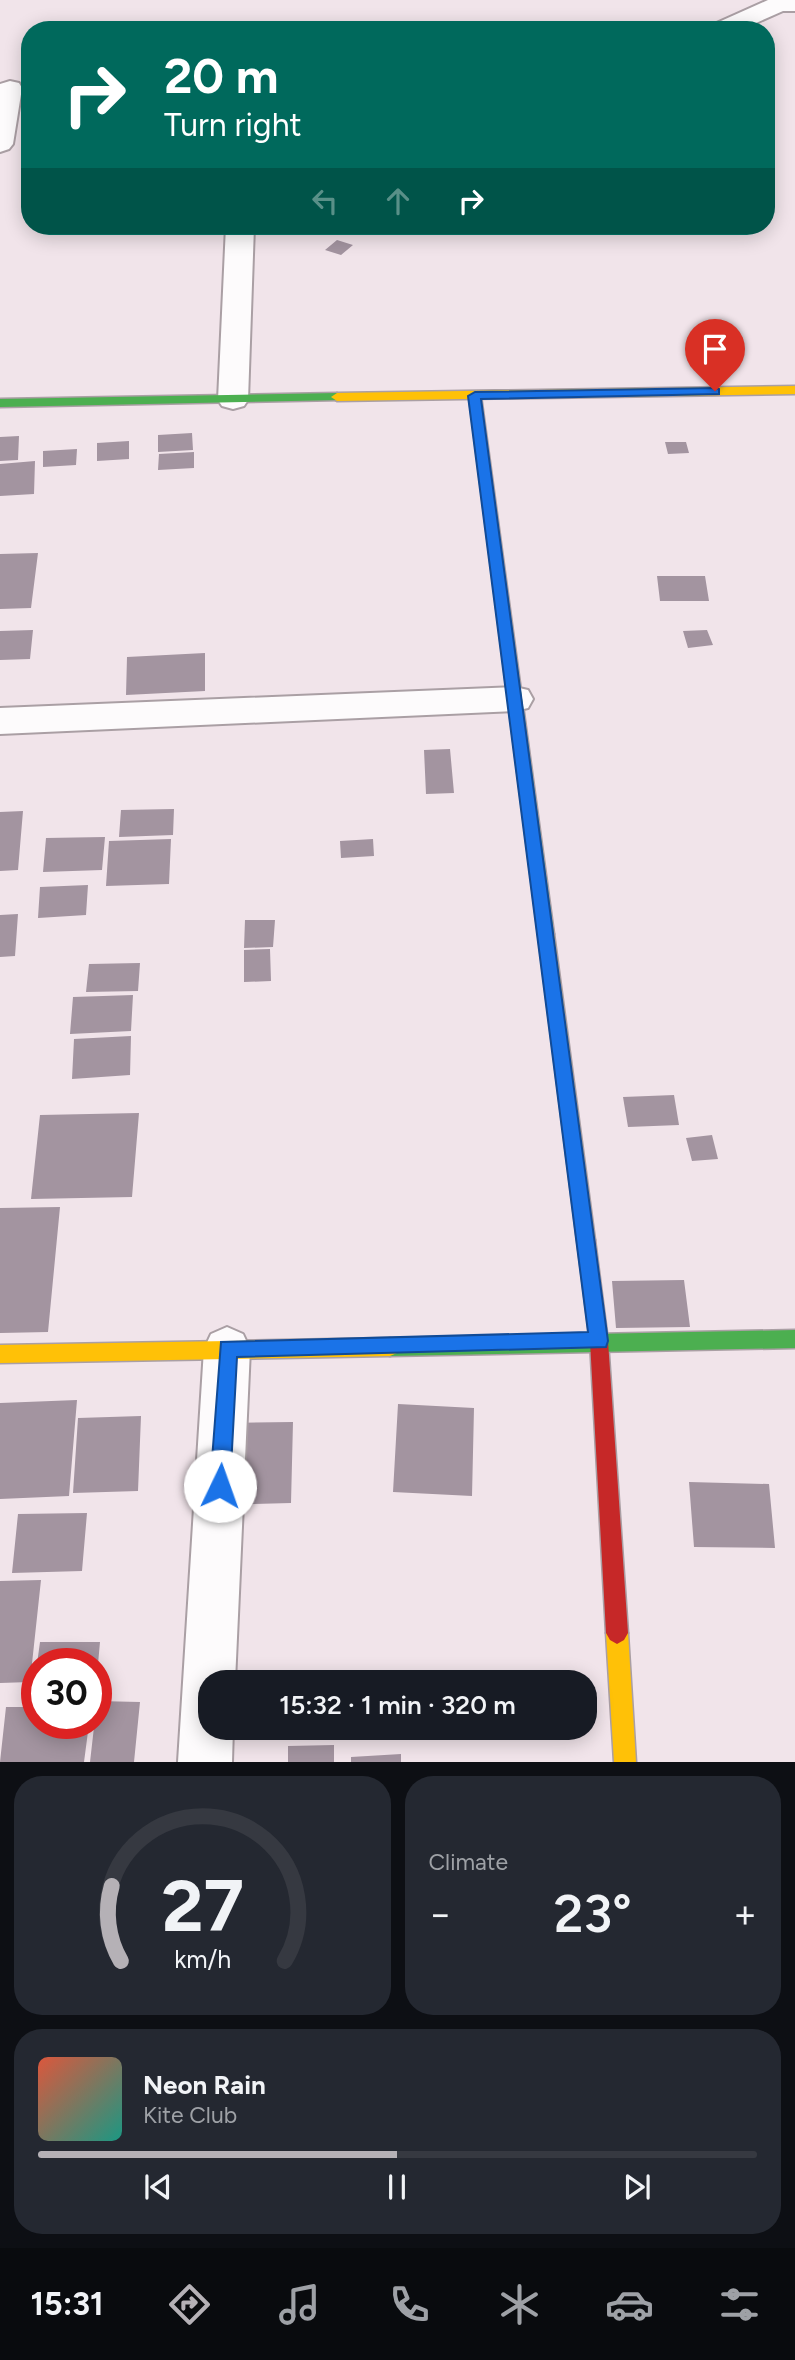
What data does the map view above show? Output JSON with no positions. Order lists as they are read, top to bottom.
{
  "page": {
    "turn": ["20 m", "Turn right"],
    "limit": "30",
    "trip": "15:32 · 1 min · 320 m",
    "tile": "Climate",
    "heat": ["−", "23°", "+"],
    "song": ["Neon Rain", "Kite Club"],
    "tabs": "15:31",
    "gauge": ["27", "km/h"]
  }
}
